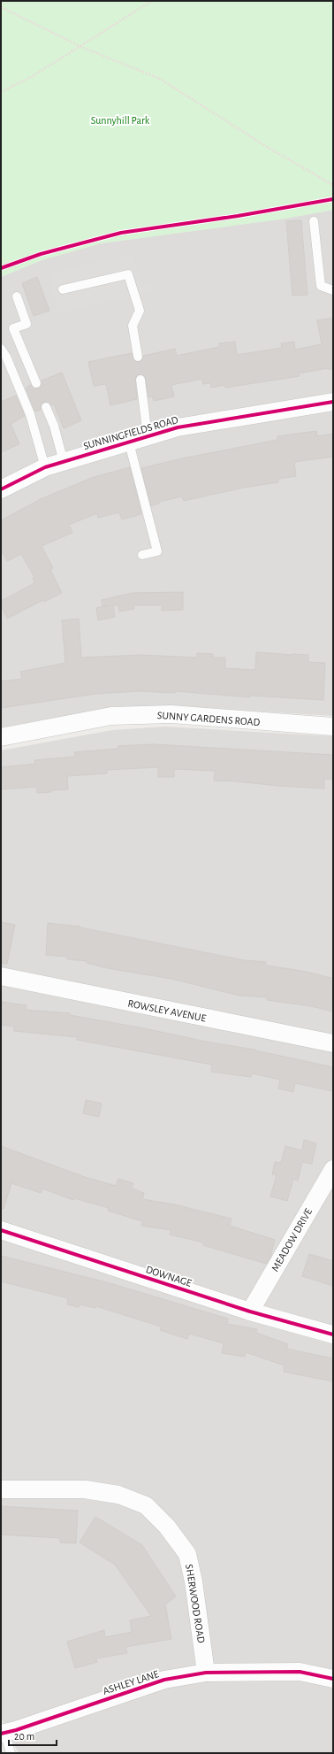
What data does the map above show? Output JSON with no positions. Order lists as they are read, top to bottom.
{
  "streets": {
    "street": [
      "SUNNINGFIELDS ROAD",
      "SUNNY GARDENS ROAD",
      "ROWSLEY AVENUE",
      "MEADOW DRIVE",
      "DOWNAGE",
      "SHERWOOD ROAD",
      "ASHLEY LANE"
    ]
  },
  "crossings": [
    ["MEADOW DRIVE", "DOWNAGE"],
    ["SHERWOOD ROAD", "ASHLEY LANE"]
  ],
  "parks": ["Sunnyhill Park"],
  "scale_bar": "20 m"
}
